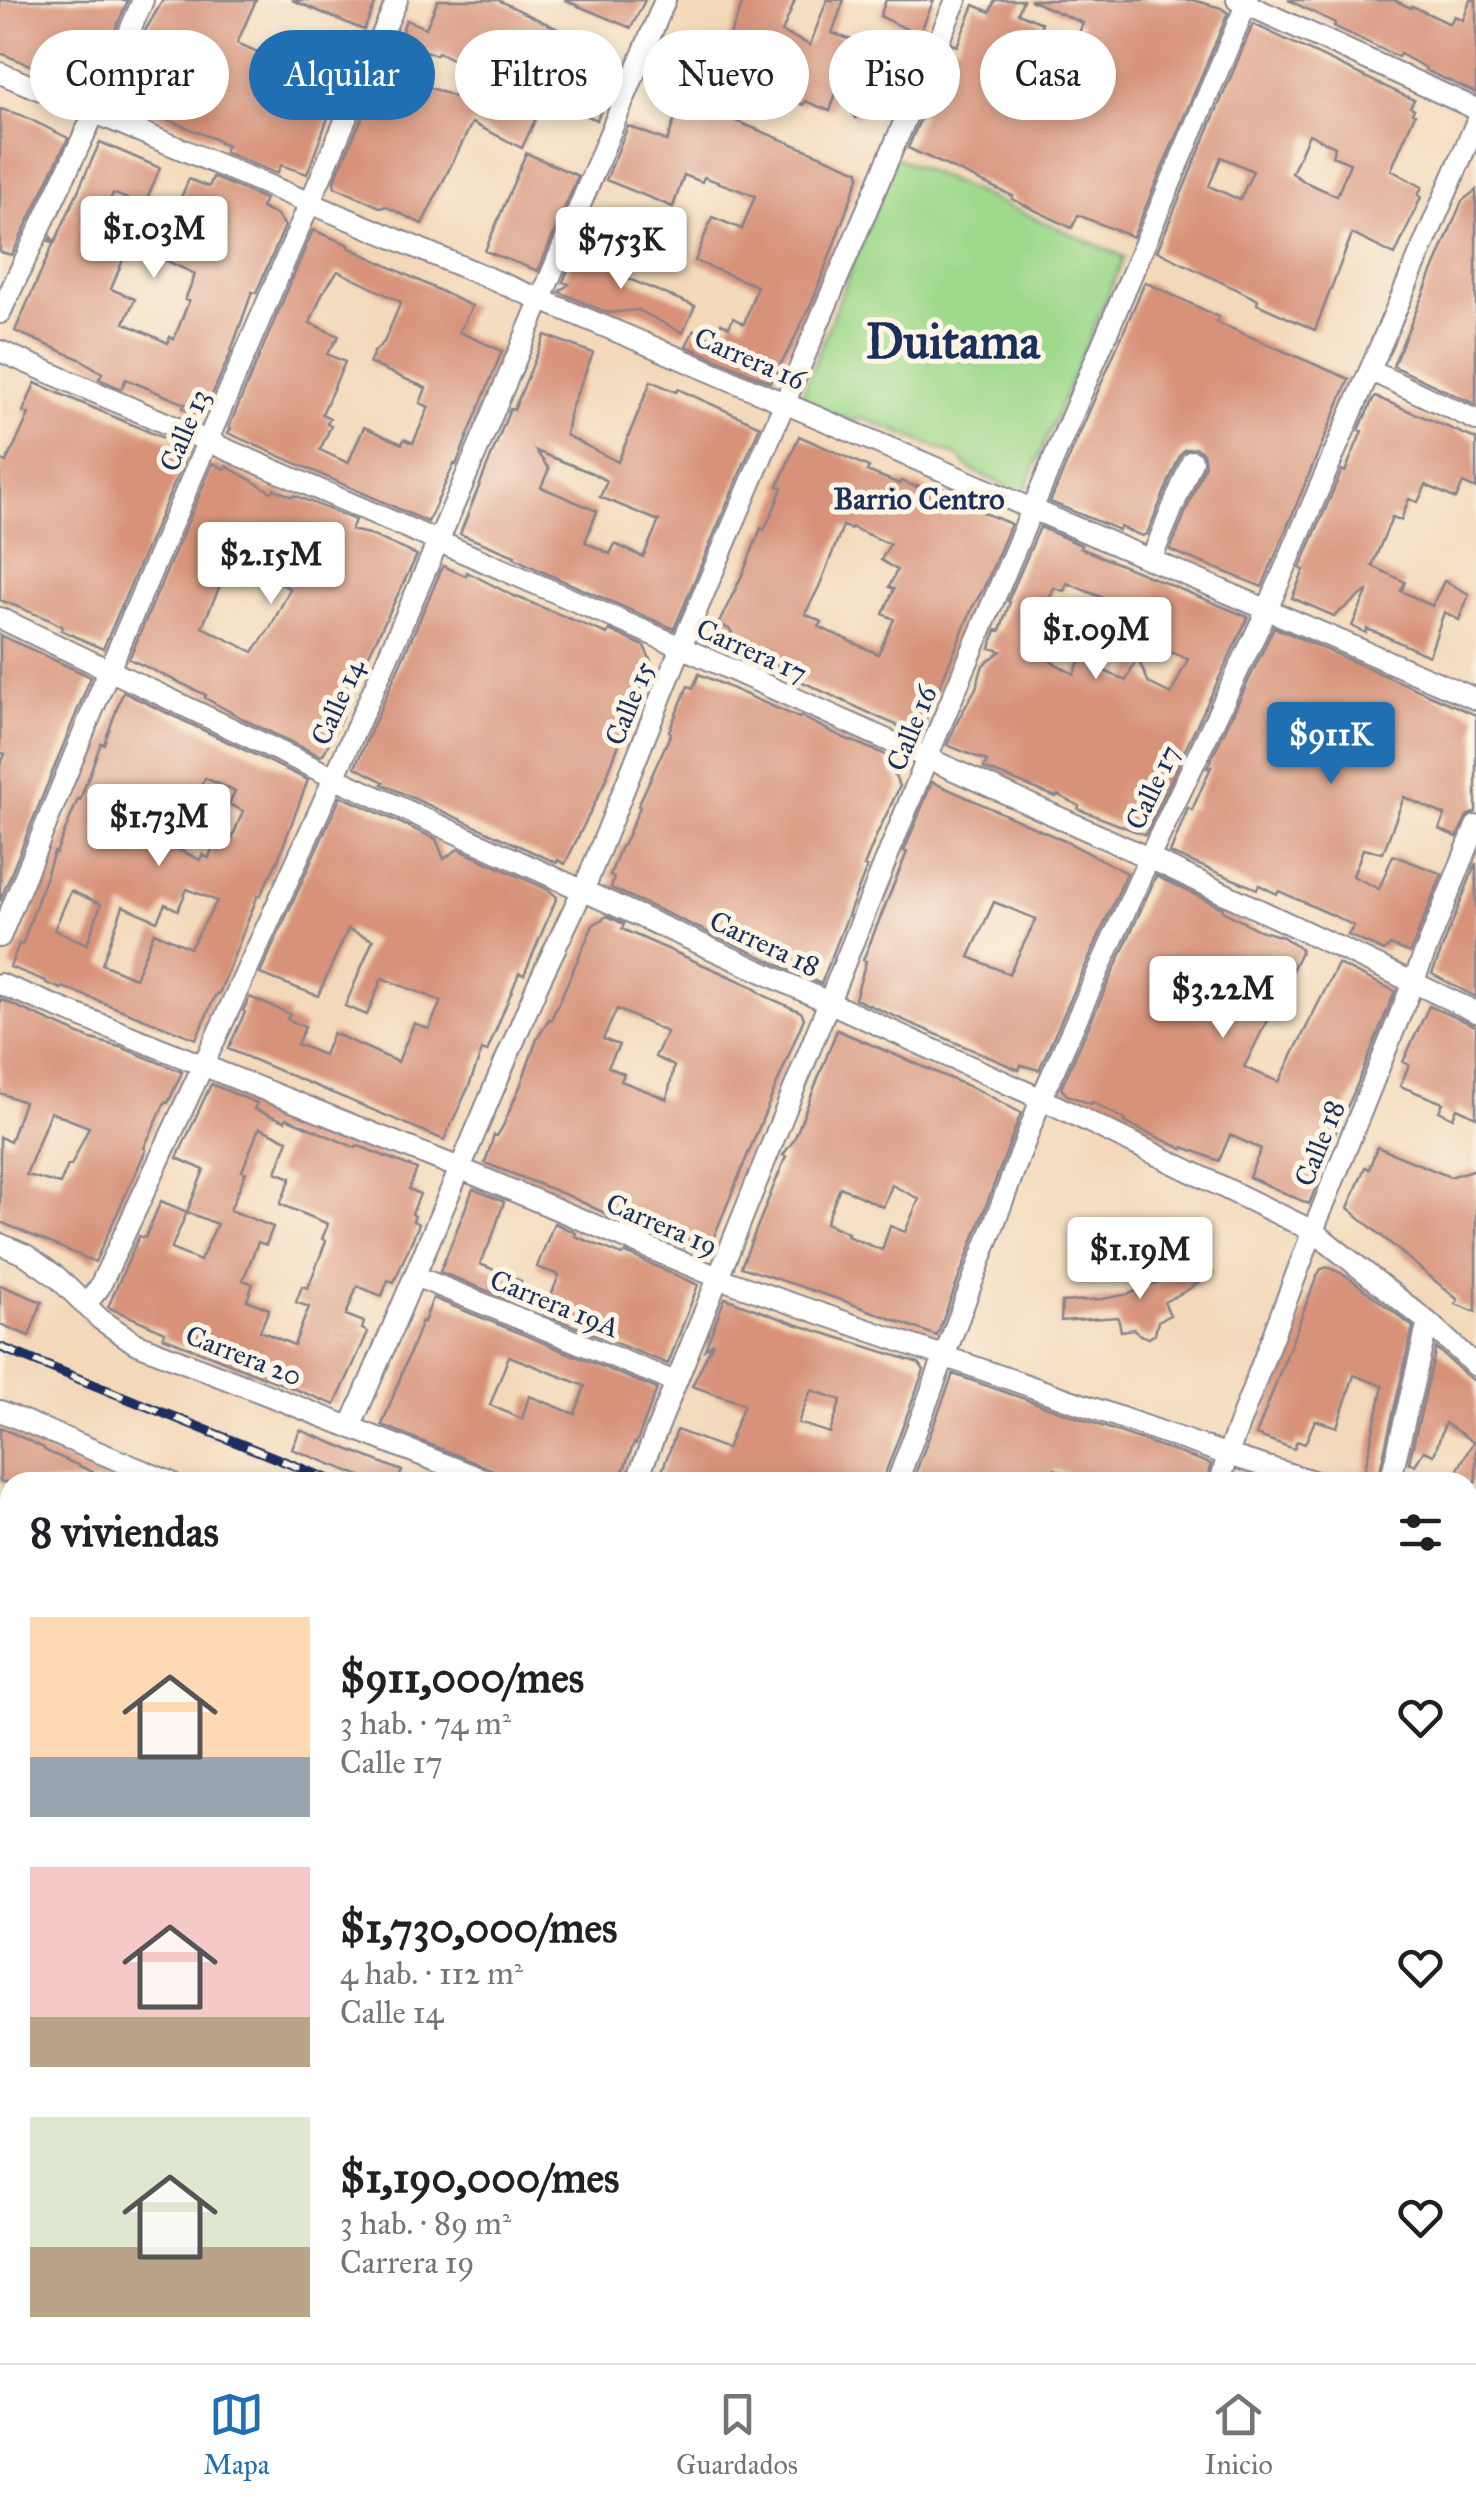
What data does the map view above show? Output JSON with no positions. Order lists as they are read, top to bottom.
{
  "streets": {
    "street": [
      "Carrera 16",
      "Calle 13",
      "Carrera 17",
      "Calle 14",
      "Calle 15",
      "Calle 16",
      "Calle 17",
      "Carrera 18",
      "Calle 18",
      "Carrera 19",
      "Carrera 19A",
      "Carrera 20"
    ]
  },
  "crossings": [
    ["Carrera 16", "Calle 13"],
    ["Carrera 16", "Calle 14"],
    ["Carrera 16", "Calle 15"],
    ["Carrera 16", "Calle 16"],
    ["Carrera 16", "Calle 17"],
    ["Calle 13", "Carrera 17"],
    ["Calle 13", "Carrera 18"],
    ["Carrera 17", "Calle 14"],
    ["Carrera 17", "Calle 15"],
    ["Carrera 17", "Calle 16"],
    ["Carrera 17", "Calle 17"],
    ["Carrera 17", "Calle 18"],
    ["Calle 14", "Carrera 18"],
    ["Calle 14", "Carrera 19"],
    ["Calle 14", "Carrera 20"],
    ["Calle 15", "Carrera 18"],
    ["Calle 15", "Carrera 19"],
    ["Calle 15", "Carrera 19A"],
    ["Calle 15", "Carrera 20"],
    ["Calle 16", "Carrera 18"],
    ["Calle 16", "Carrera 19"],
    ["Calle 16", "Carrera 19A"],
    ["Calle 17", "Carrera 18"],
    ["Calle 17", "Carrera 19"],
    ["Carrera 18", "Calle 18"],
    ["Calle 18", "Carrera 19"]
  ],
  "districts": ["Duitama", "Barrio Centro"],
  "page": {
    "chip": [
      "Comprar",
      "Alquilar",
      "Filtros",
      "Nuevo",
      "Piso",
      "Casa"
    ],
    "price": [
      "$1.03M",
      "$753K",
      "$2.15M",
      "$1.09M",
      "$911K",
      "$1.73M",
      "$3.22M",
      "$1.19M"
    ],
    "heading": "8 viviendas",
    "list": [
      {
        "name": "$911,000/mes",
        "note": "3 hab. · 74 m² · Calle 17"
      },
      {
        "name": "$1,730,000/mes",
        "note": "4 hab. · 112 m² · Calle 14"
      },
      {
        "name": "$1,190,000/mes",
        "note": "3 hab. · 89 m² · Carrera 19"
      }
    ],
    "tabs": ["Mapa", "Guardados", "Inicio"]
  }
}
